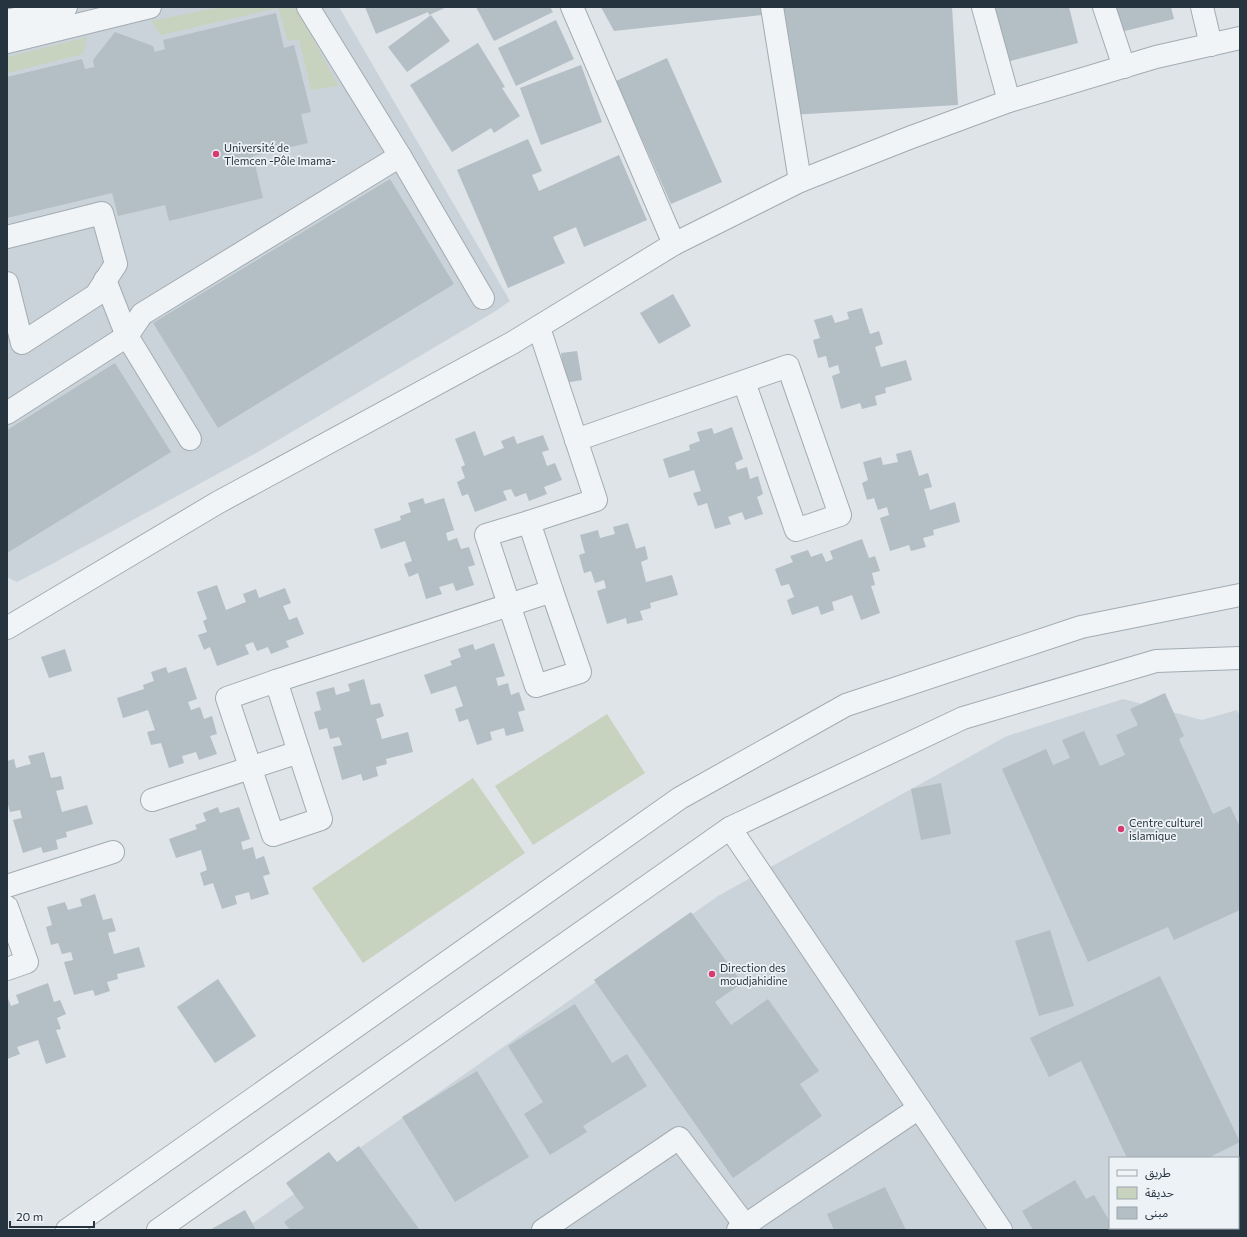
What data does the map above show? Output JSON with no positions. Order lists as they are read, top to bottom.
{
  "places": ["Université de Tlemcen -Pôle Imama-", "Centre culturel islamique", "Direction des moudjahidine"],
  "legend": ["طريق", "حديقة", "مبنى"],
  "scale_bar": "20 m"
}
